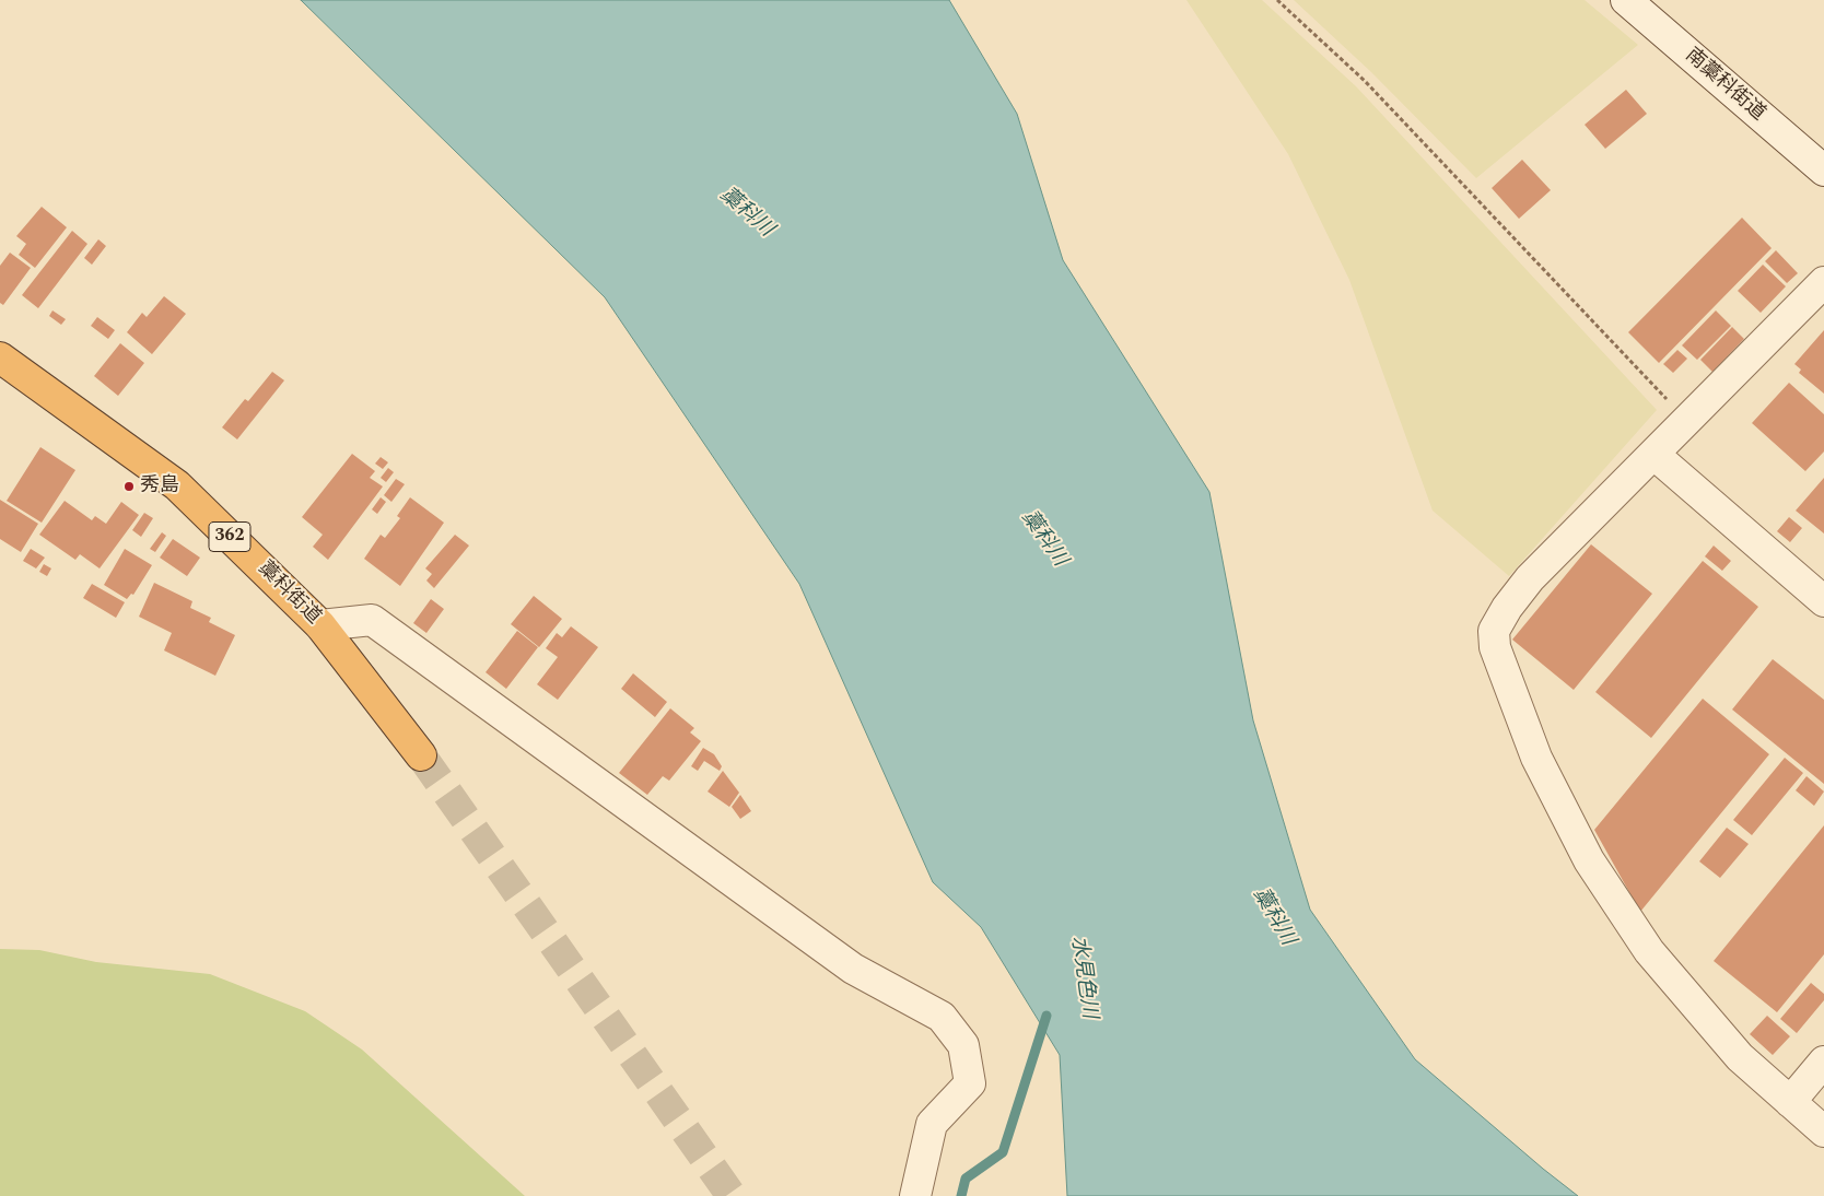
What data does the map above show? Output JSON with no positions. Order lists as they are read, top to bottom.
{
  "streets": {
    "highway": ["362", "藁科街道"],
    "street": ["南藁科街道"]
  },
  "water": ["藁科川", "水見色川"],
  "places": ["秀島"]
}
